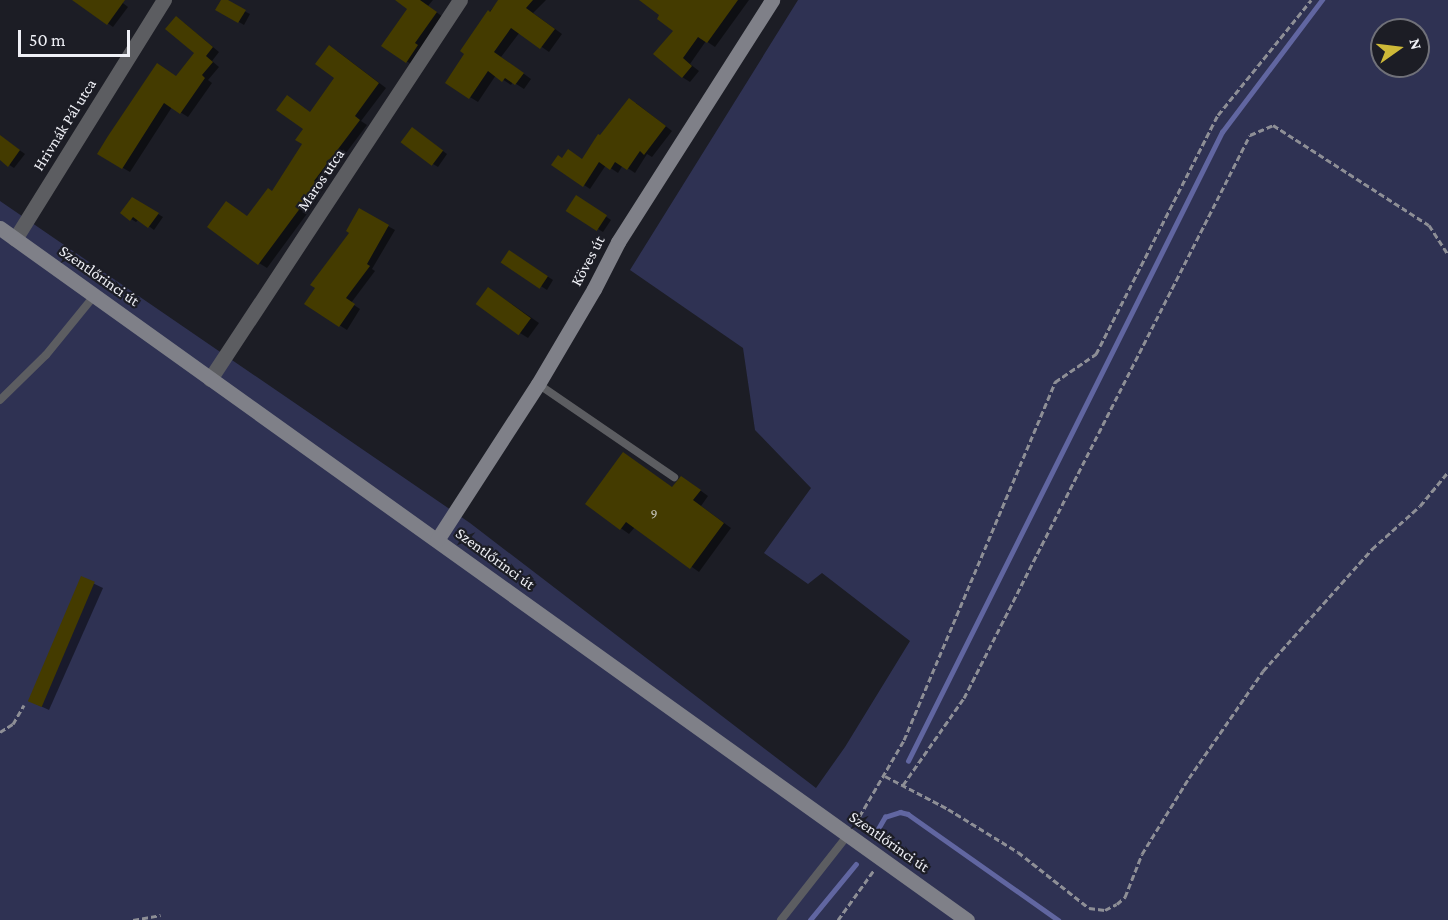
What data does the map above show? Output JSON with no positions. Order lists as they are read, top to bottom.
{
  "streets": {
    "main road": ["Köves út", "Szentlőrinci út"],
    "street": ["Hrivnák Pál utca", "Maros utca"]
  },
  "crossings": [
    ["Hrivnák Pál utca", "Szentlőrinci út"],
    ["Maros utca", "Szentlőrinci út"],
    ["Köves út", "Szentlőrinci út"]
  ],
  "house_numbers": ["9"],
  "scale_bar": "50 m",
  "north": "right"
}
